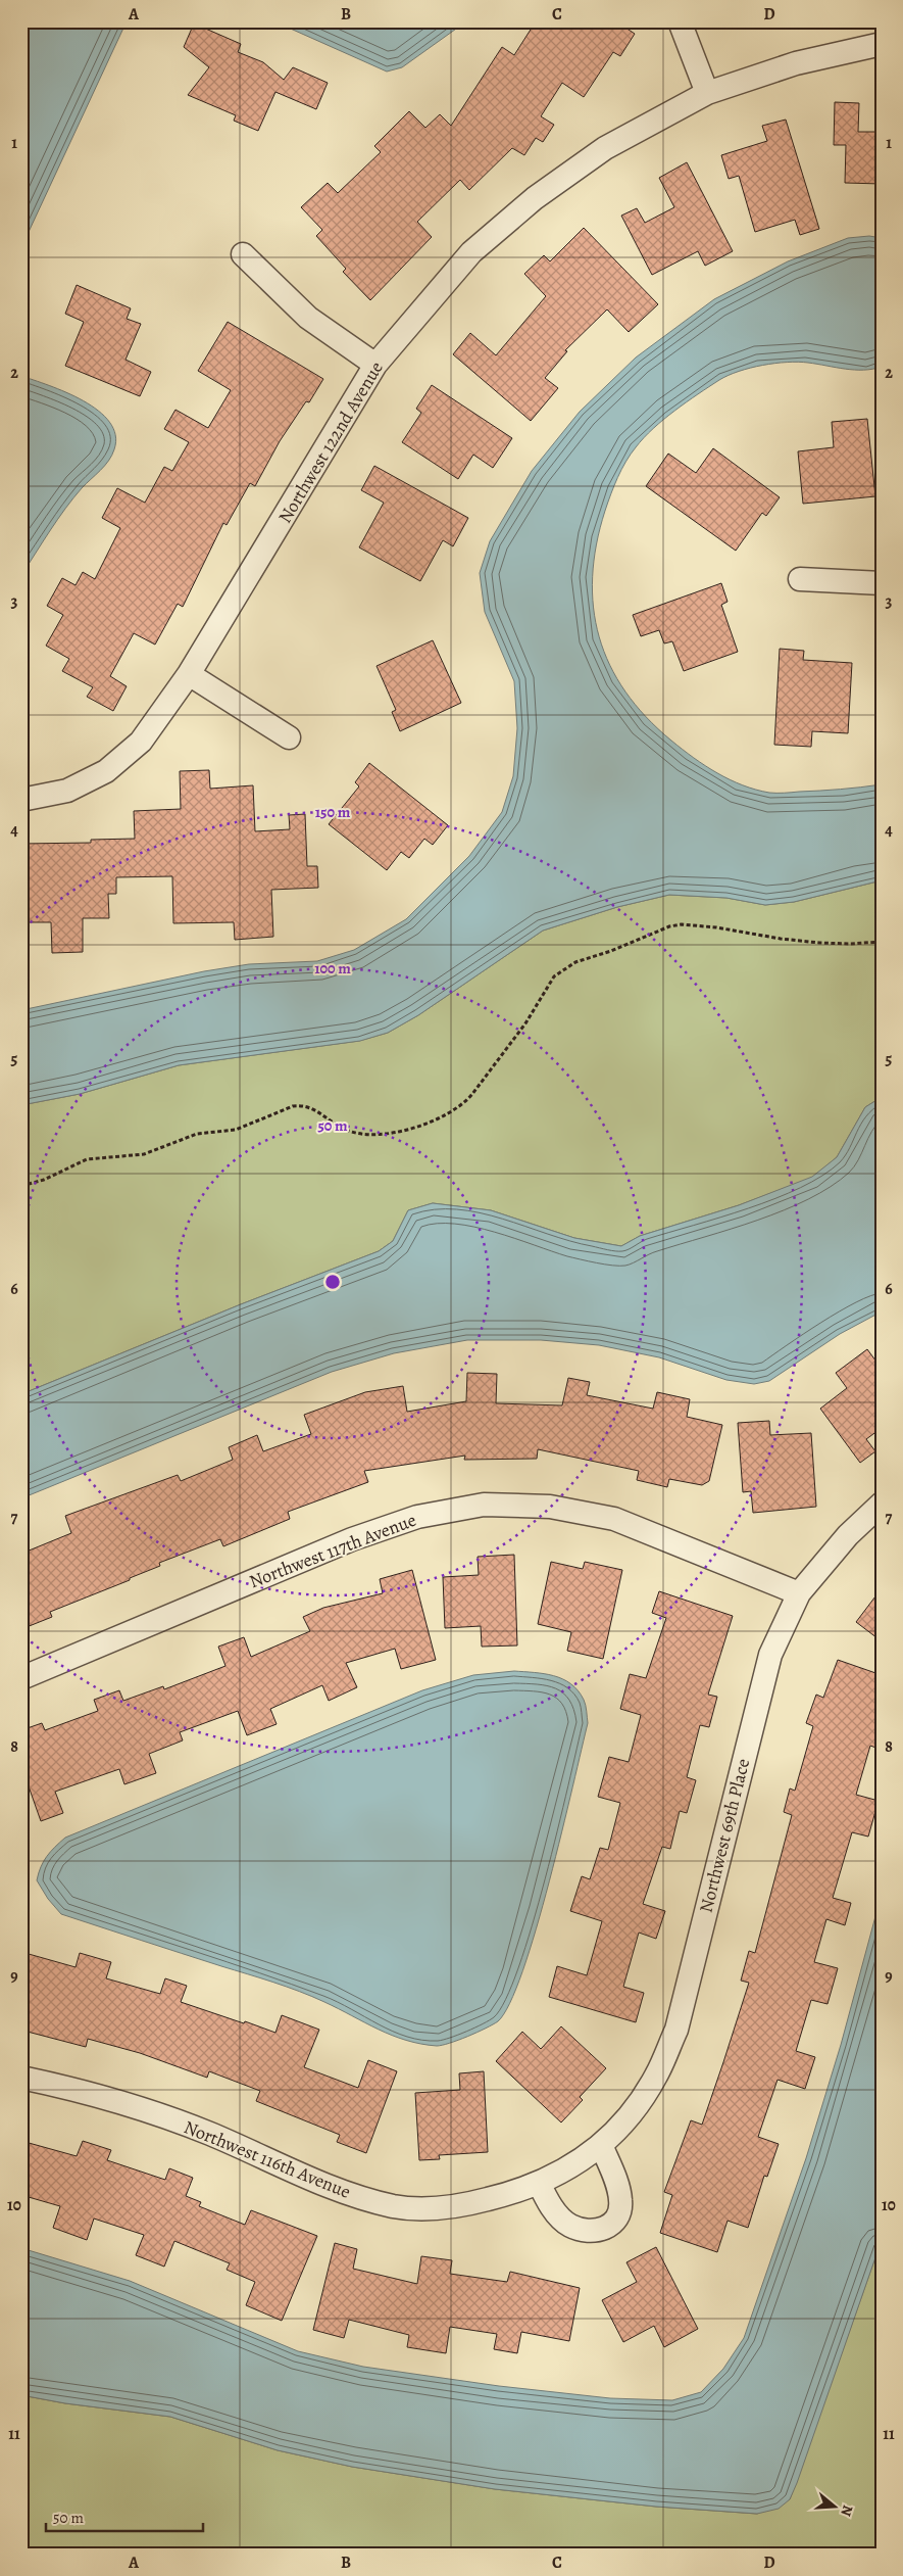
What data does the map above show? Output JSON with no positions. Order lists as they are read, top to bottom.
{
  "streets": {
    "street": [
      "Northwest 122nd Avenue",
      "Northwest 117th Avenue",
      "Northwest 69th Place",
      "Northwest 116th Avenue"
    ]
  },
  "crossings": [
    ["Northwest 117th Avenue", "Northwest 69th Place"],
    ["Northwest 69th Place", "Northwest 116th Avenue"]
  ],
  "scale_bar": "50 m",
  "north": "right",
  "grid": {
    "columns": [
      "A",
      "B",
      "C",
      "D"
    ],
    "rows": [
      "1",
      "2",
      "3",
      "4",
      "5",
      "6",
      "7",
      "8",
      "9",
      "10",
      "11"
    ]
  },
  "rings": ["150 m", "100 m", "50 m"]
}
